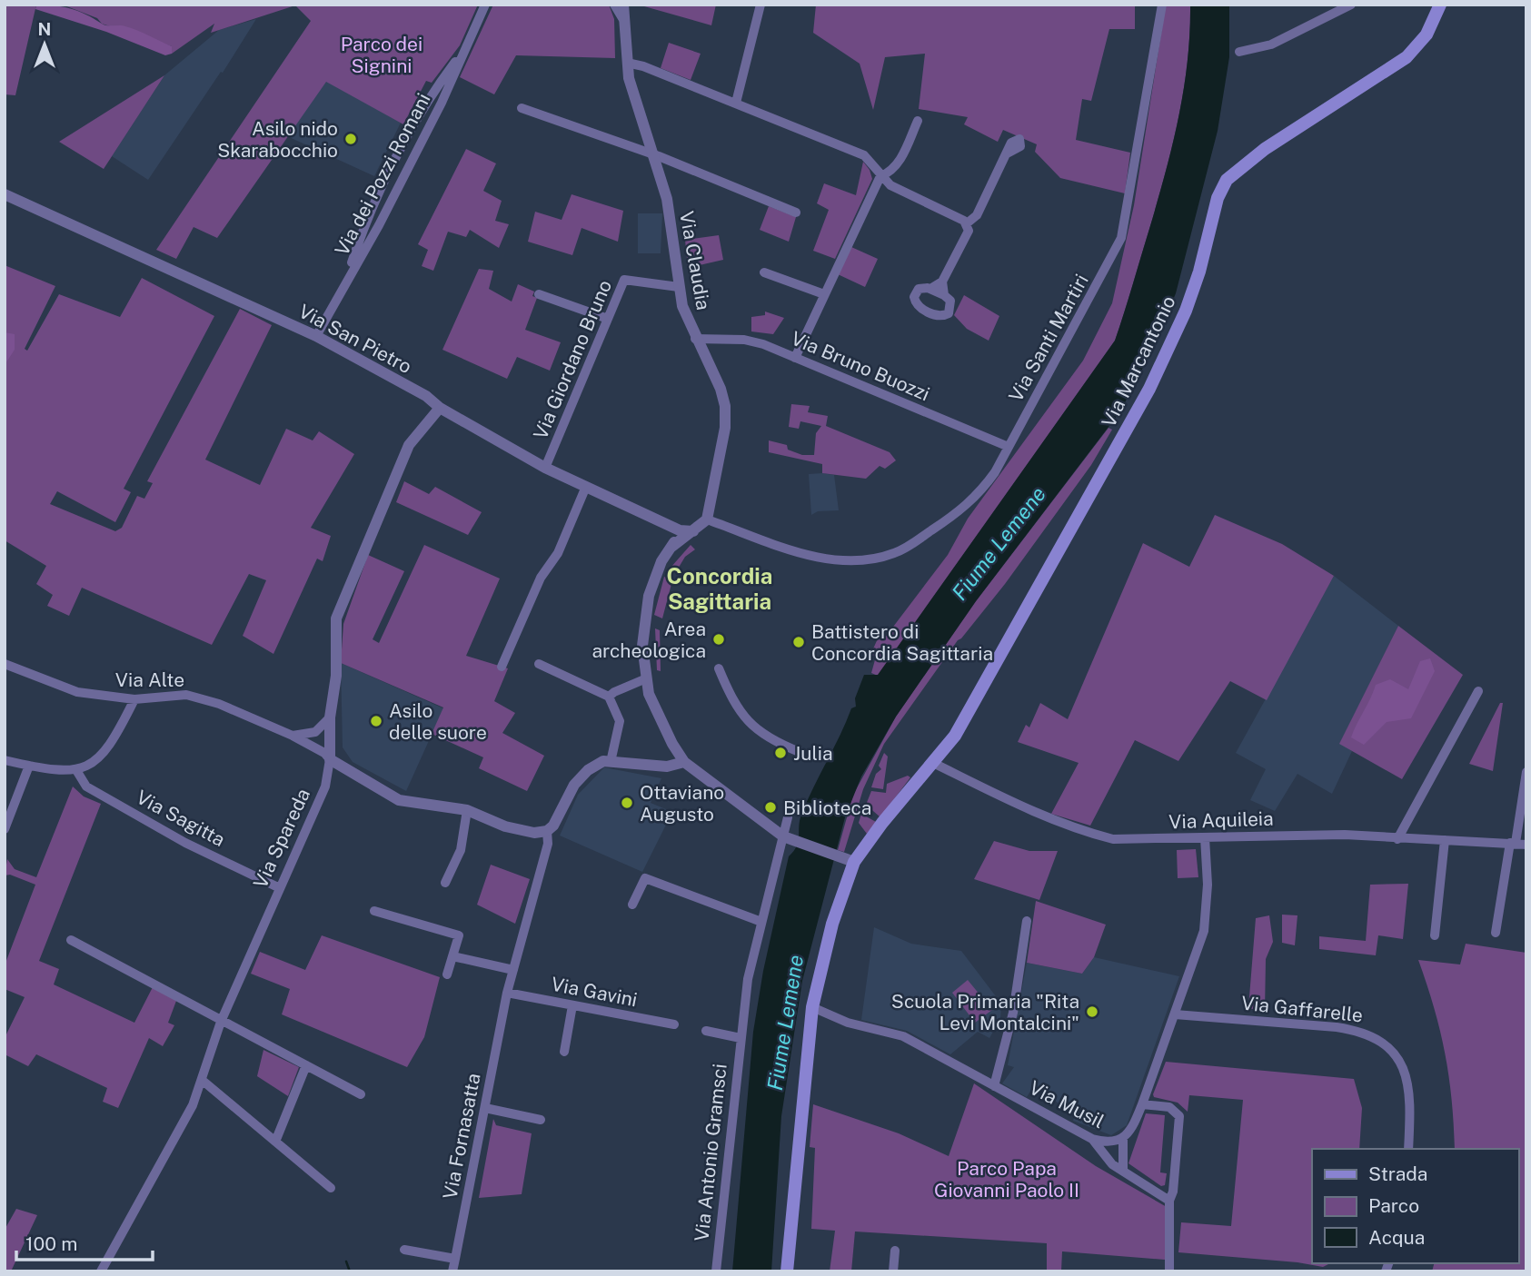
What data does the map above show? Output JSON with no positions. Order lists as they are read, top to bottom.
{
  "streets": {
    "main road": ["Via Marcantonio"],
    "street": [
      "Via dei Pozzi Romani",
      "Via Claudia",
      "Via Santi Martiri",
      "Via San Pietro",
      "Via Giordano Bruno",
      "Via Bruno Buozzi",
      "Via Alte",
      "Via Sagitta",
      "Via Aquileia",
      "Via Spareda",
      "Via Gavini",
      "Via Gaffarelle",
      "Via Musil",
      "Via Fornasatta",
      "Via Antonio Gramsci"
    ]
  },
  "crossings": [
    ["Via dei Pozzi Romani", "Via San Pietro"],
    ["Via Claudia", "Via Santi Martiri"],
    ["Via Claudia", "Via Giordano Bruno"],
    ["Via Claudia", "Via Bruno Buozzi"],
    ["Via Santi Martiri", "Via Bruno Buozzi"],
    ["Via San Pietro", "Via Giordano Bruno"],
    ["Via San Pietro", "Via Spareda"],
    ["Via Marcantonio", "Via Aquileia"],
    ["Via Marcantonio", "Via Musil"],
    ["Via Alte", "Via Spareda"],
    ["Via Sagitta", "Via Spareda"],
    ["Via Aquileia", "Via Musil"],
    ["Via Gavini", "Via Fornasatta"],
    ["Via Gaffarelle", "Via Musil"]
  ],
  "districts": ["Concordia Sagittaria"],
  "water": ["Fiume Lemene"],
  "parks": ["Parco dei Signini", "Parco Papa Giovanni Paolo II"],
  "places": [
    "Asilo nido Skarabocchio",
    "Area archeologica",
    "Battistero di Concordia Sagittaria",
    "Asilo delle suore",
    "Julia",
    "Ottaviano Augusto",
    "Biblioteca",
    "Scuola Primaria \"Rita Levi Montalcini\""
  ],
  "legend": ["Strada", "Parco", "Acqua"],
  "scale_bar": "100 m",
  "north": "top"
}
